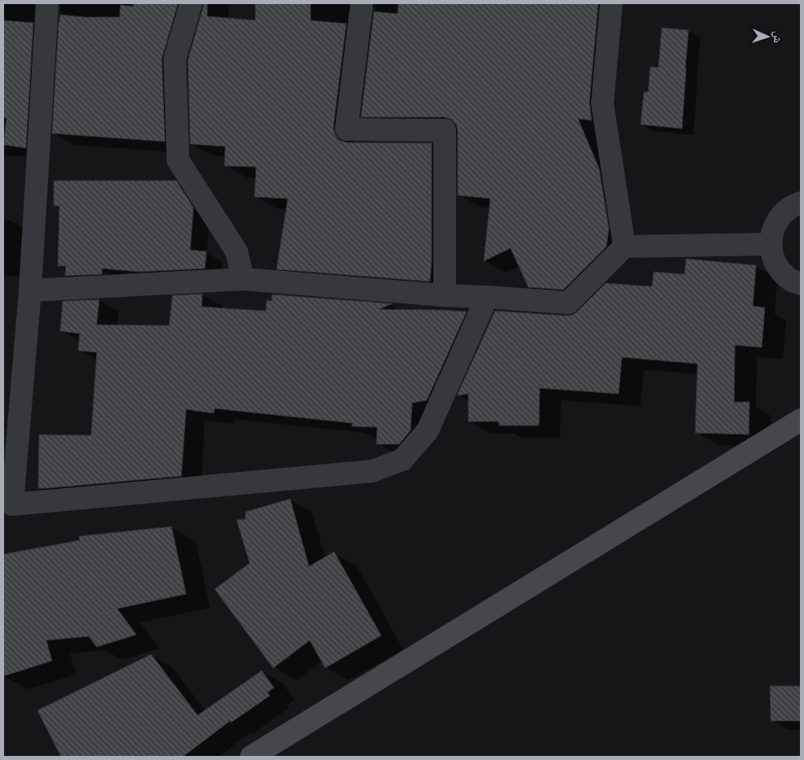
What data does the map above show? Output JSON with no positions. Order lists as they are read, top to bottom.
{
  "north": "right"
}
